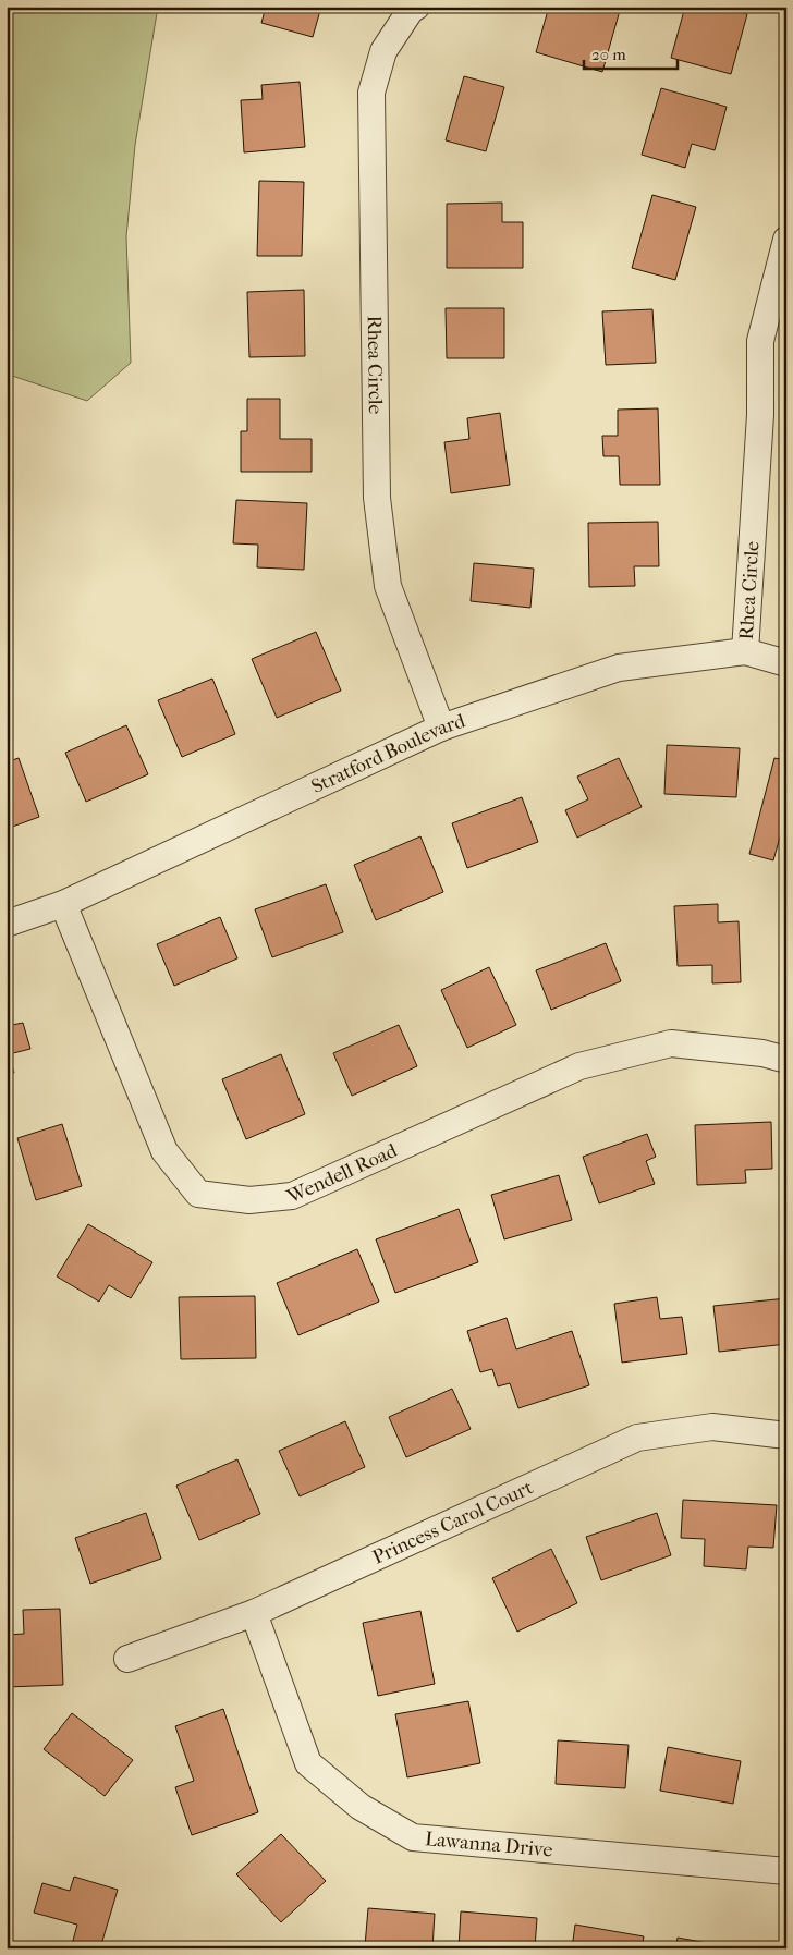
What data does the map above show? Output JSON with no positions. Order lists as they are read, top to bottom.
{
  "streets": {
    "street": [
      "Rhea Circle",
      "Stratford Boulevard",
      "Wendell Road",
      "Princess Carol Court",
      "Lawanna Drive"
    ]
  },
  "crossings": [
    ["Rhea Circle", "Stratford Boulevard"],
    ["Stratford Boulevard", "Wendell Road"],
    ["Princess Carol Court", "Lawanna Drive"]
  ],
  "scale_bar": "20 m"
}
